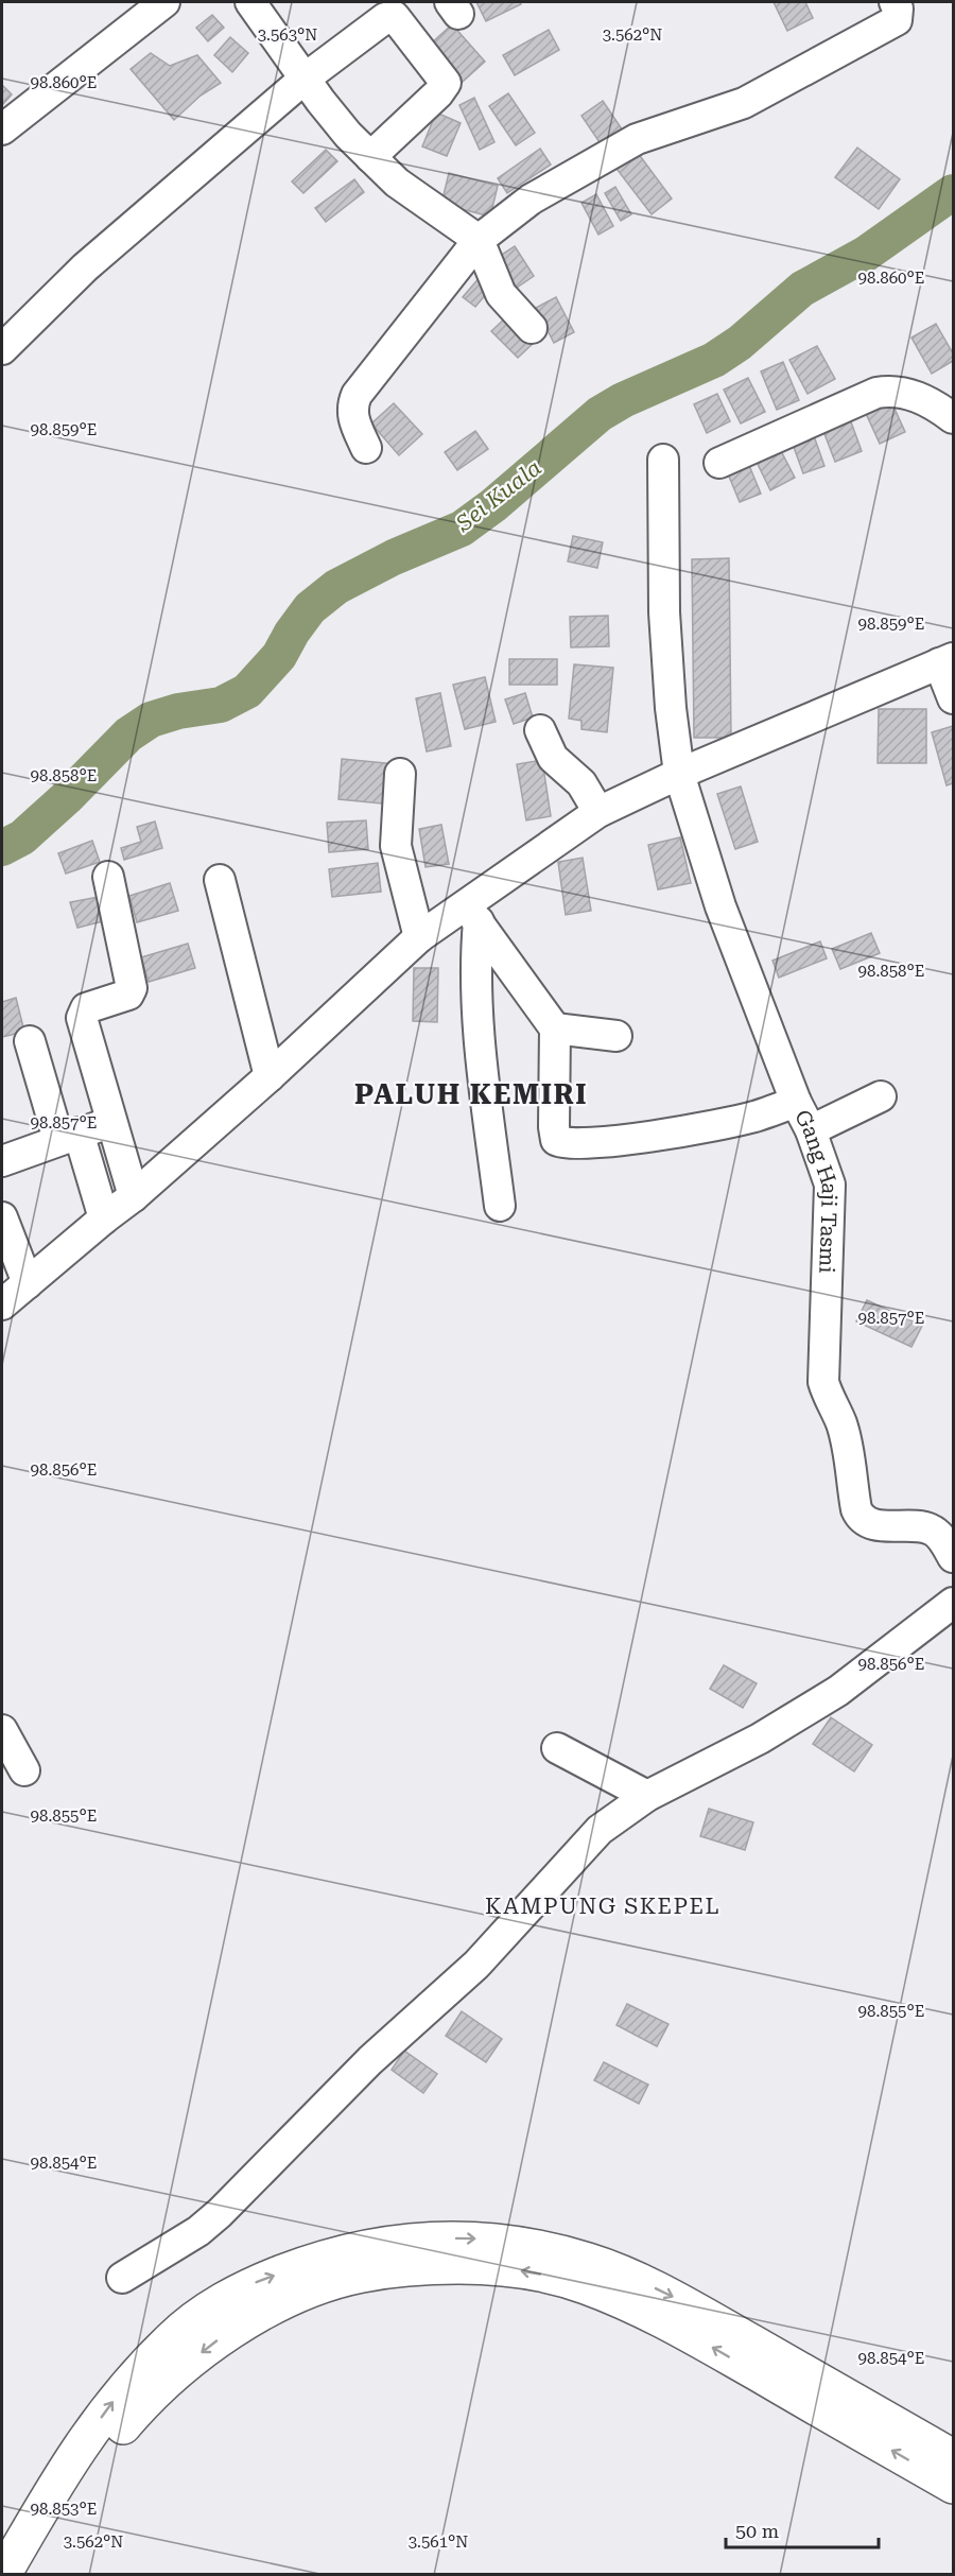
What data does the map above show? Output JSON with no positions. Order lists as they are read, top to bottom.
{
  "streets": {
    "street": ["Gang Haji Tasmi"]
  },
  "districts": ["PALUH KEMIRI", "KAMPUNG SKEPEL"],
  "water": ["Sei Kuala"],
  "scale_bar": "50 m",
  "coordinates": [
    "3.563°N",
    "3.562°N",
    "98.860°E",
    "98.859°E",
    "98.858°E",
    "98.857°E",
    "98.856°E",
    "98.855°E",
    "98.854°E",
    "98.853°E",
    "3.561°N"
  ]
}
